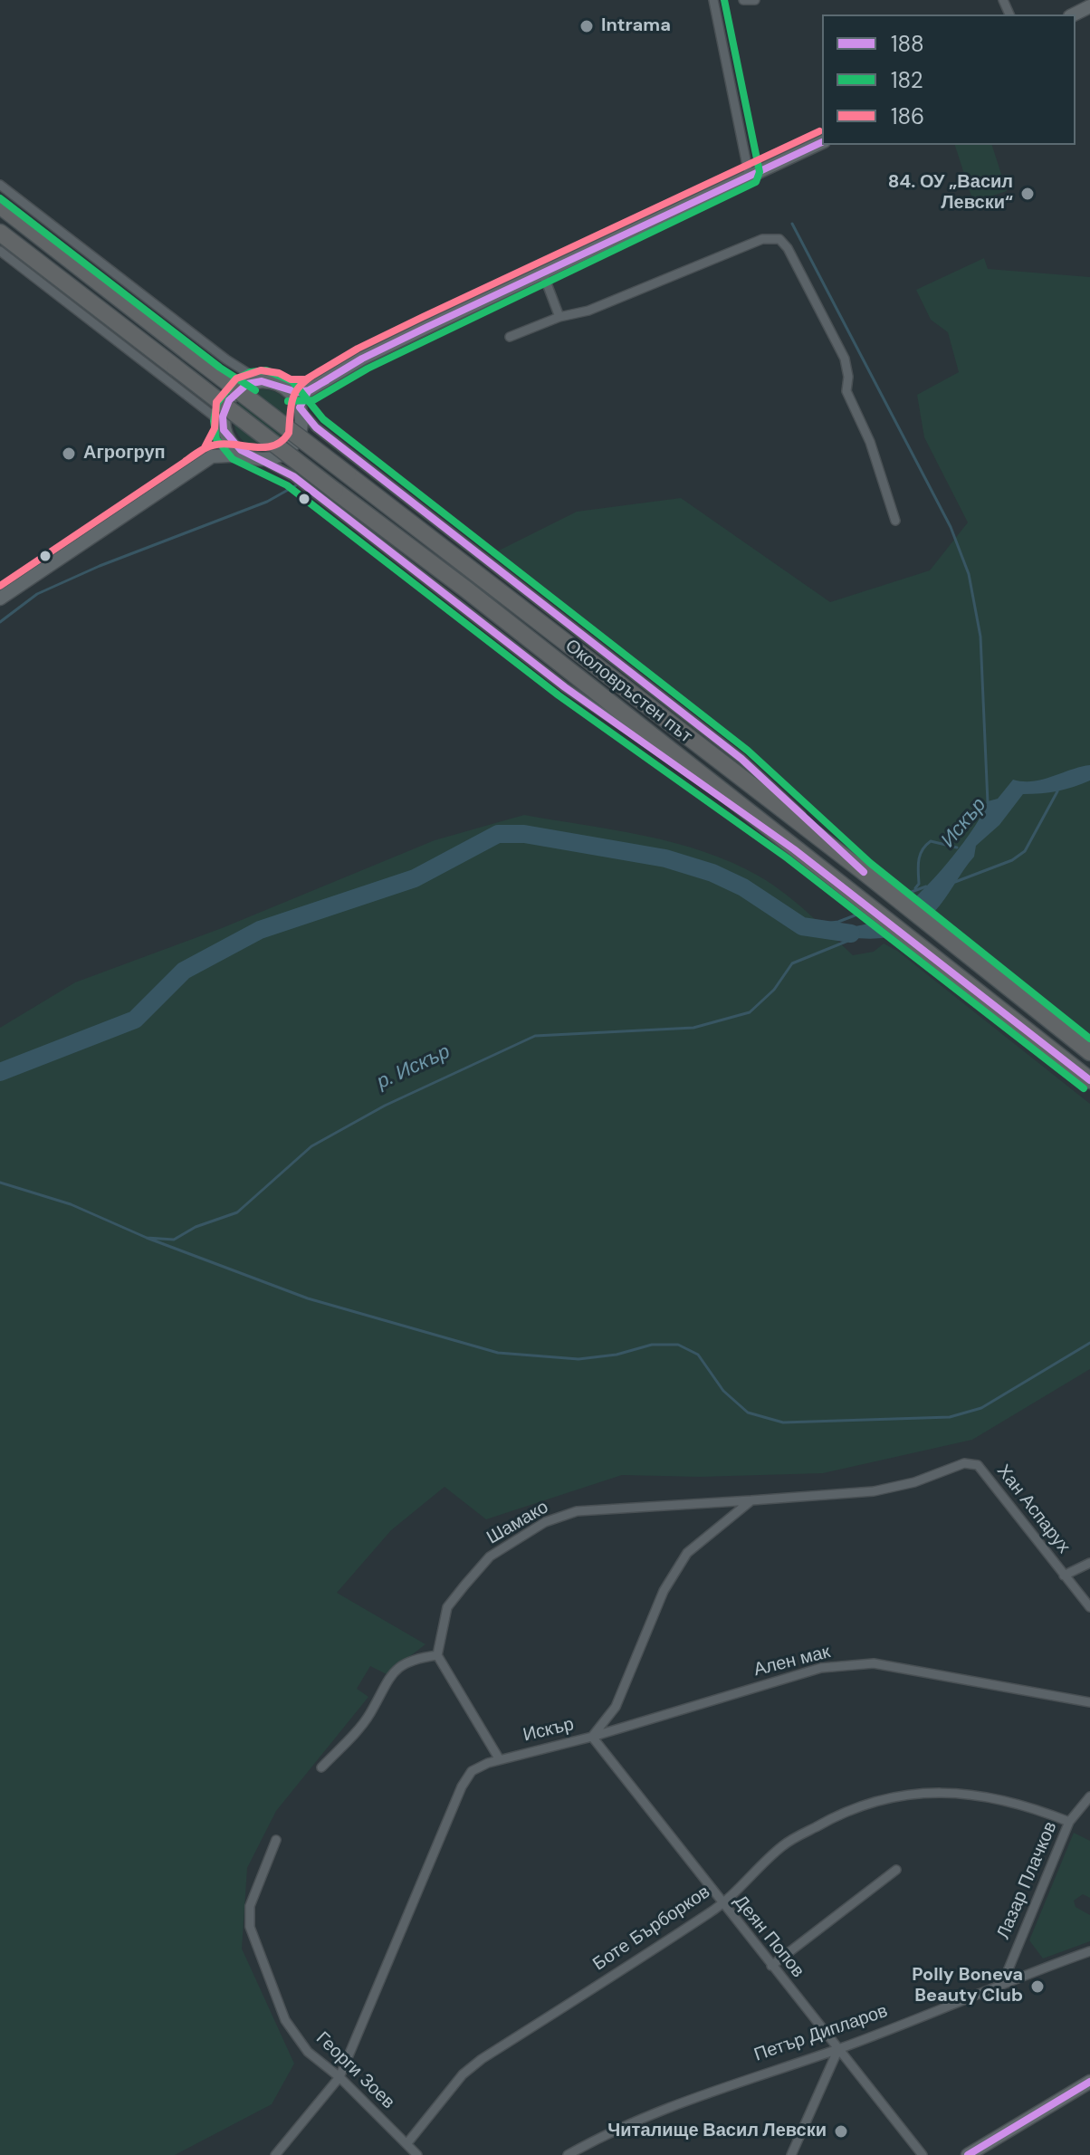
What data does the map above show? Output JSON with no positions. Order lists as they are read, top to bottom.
{
  "streets": {
    "highway": ["Околовръстен път"],
    "street": [
      "Хан Аспарух",
      "Шамако",
      "Ален мак",
      "Искър",
      "Лазар Плачков",
      "Боте Бърборков",
      "Деян Попов",
      "Петър Дипларов",
      "Георги Зоев"
    ]
  },
  "crossings": [
    ["Хан Аспарух", "Шамако"],
    ["Хан Аспарух", "Искър"],
    ["Шамако", "Искър"],
    ["Ален мак", "Искър"],
    ["Ален мак", "Деян Попов"],
    ["Искър", "Деян Попов"],
    ["Искър", "Георги Зоев"],
    ["Лазар Плачков", "Боте Бърборков"],
    ["Лазар Плачков", "Петър Дипларов"],
    ["Боте Бърборков", "Деян Попов"],
    ["Боте Бърборков", "Георги Зоев"],
    ["Деян Попов", "Петър Дипларов"]
  ],
  "water": ["Искър", "р. Искър"],
  "places": [
    "Intrama",
    "84. ОУ „Васил Левски“",
    "Агрогруп",
    "Polly Boneva Beauty Club",
    "Читалище Васил Левски"
  ],
  "lines": ["transit line 182", "transit line 186", "transit line 188"],
  "legend": ["188", "182", "186"]
}
